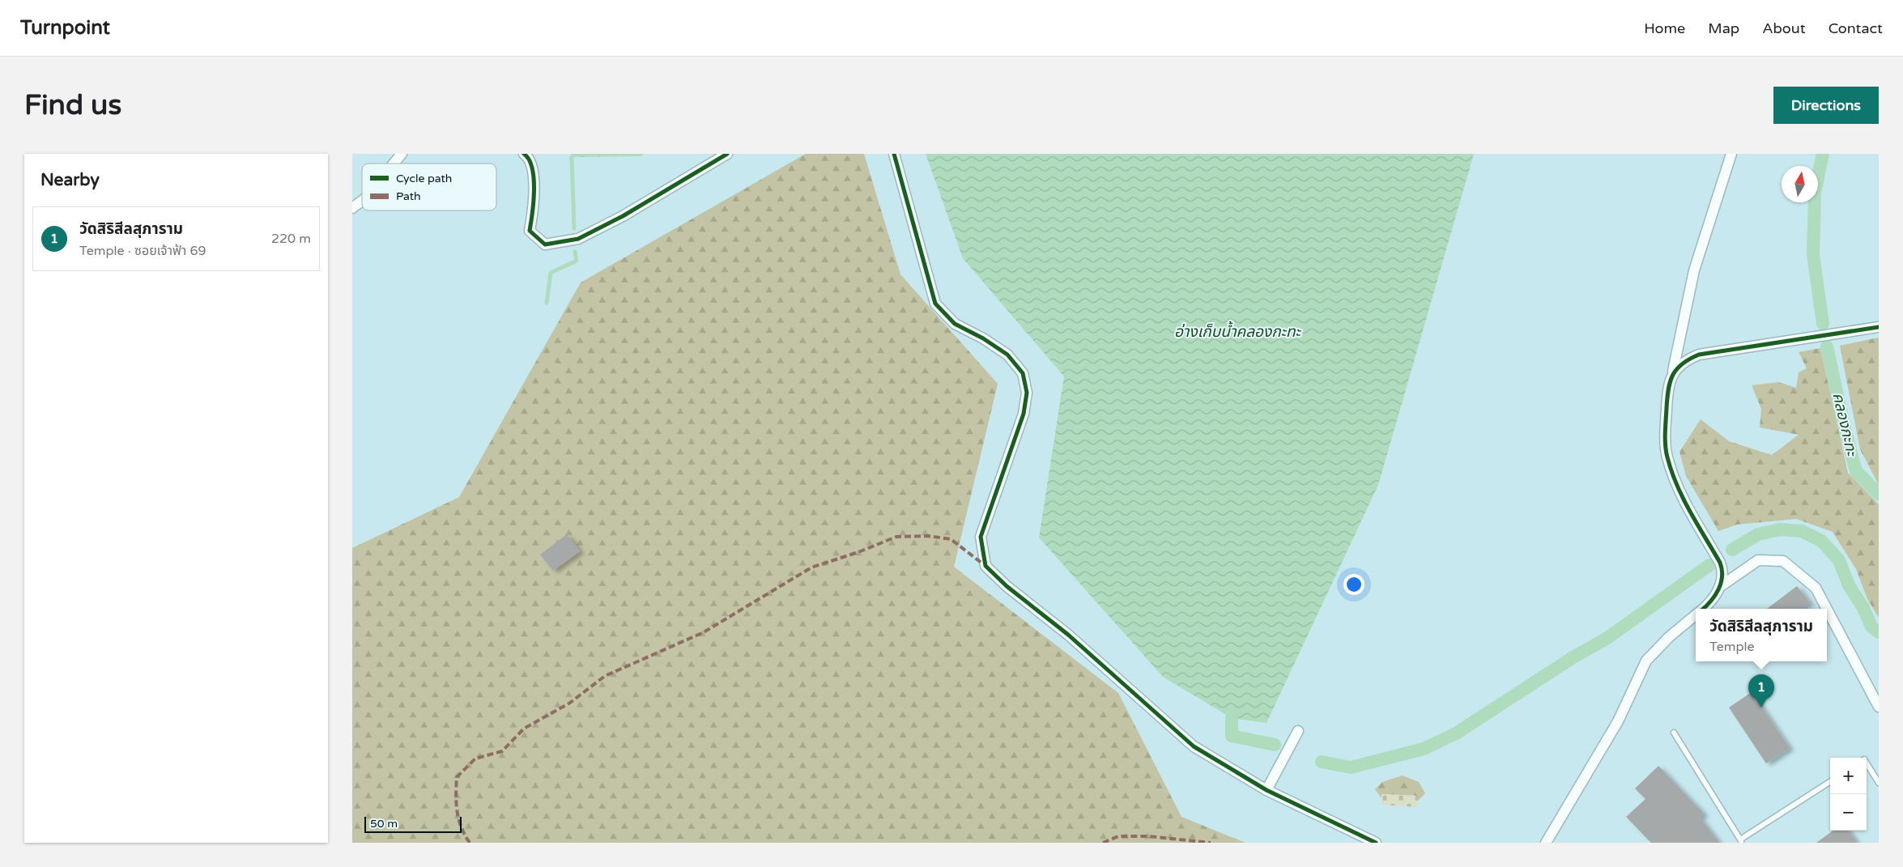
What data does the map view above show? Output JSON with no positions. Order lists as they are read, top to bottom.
{
  "water": ["อ่างเก็บน้ำคลองกะทะ", "คลองกะทะ"],
  "legend": ["Cycle path", "Path"],
  "scale_bar": "50 m",
  "north": "top",
  "page": {
    "header": "Turnpoint",
    "nav": [
      "Home",
      "Map",
      "About",
      "Contact"
    ],
    "buttons": "Directions",
    "title": "Find us",
    "heading": "Nearby",
    "list": [
      {
        "mark": "1",
        "name": "วัดสิริสีลสุภาราม",
        "note": "Temple · ซอยเจ้าฟ้า 69",
        "value": "220 m"
      }
    ],
    "popup": ["วัดสิริสีลสุภาราม", "Temple"],
    "pins": "1",
    "map_buttons": ["+", "−"],
    "scale": "50 m"
  }
}
